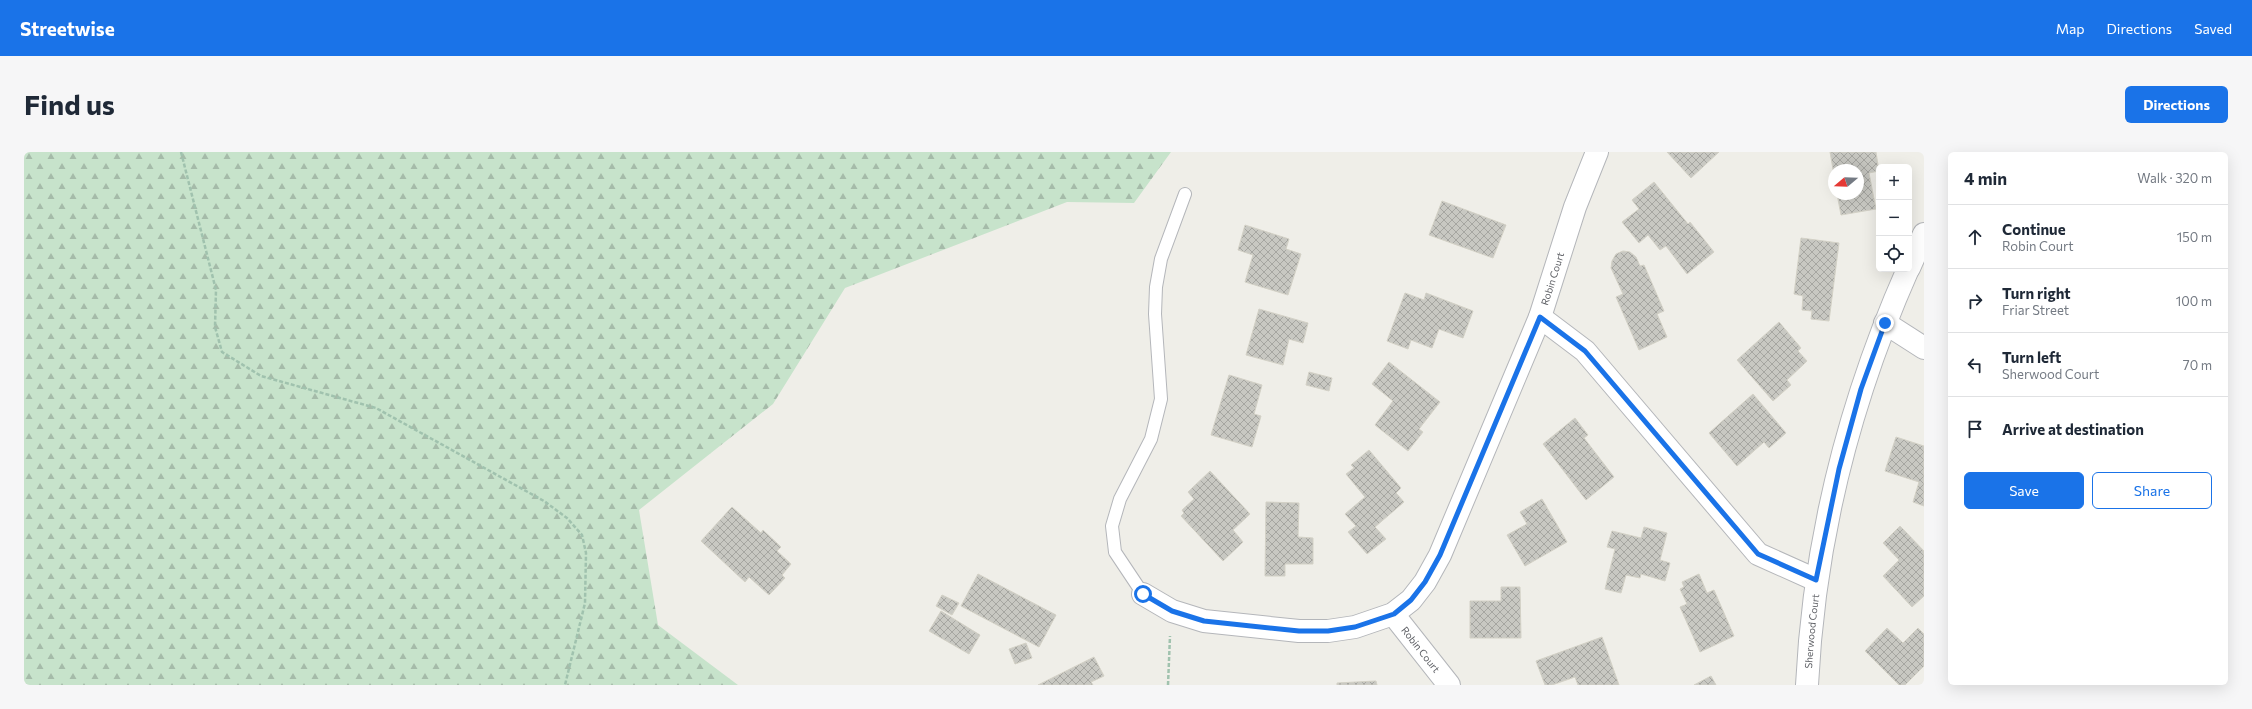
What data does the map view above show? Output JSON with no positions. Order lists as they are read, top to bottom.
{
  "streets": {
    "street": ["Robin Court", "Sherwood Court"]
  },
  "north": "left",
  "page": {
    "header": "Streetwise",
    "nav": ["Map", "Directions", "Saved"],
    "buttons": [
      "Directions",
      ["Save", "Share"]
    ],
    "title": "Find us",
    "heading": ["4 min", "Walk · 320 m"],
    "map_buttons": ["+", "−"],
    "list": [
      ["Continue", "Robin Court", "150 m"],
      ["Turn right", "Friar Street", "100 m"],
      ["Turn left", "Sherwood Court", "70 m"],
      "Arrive at destination"
    ]
  }
}
